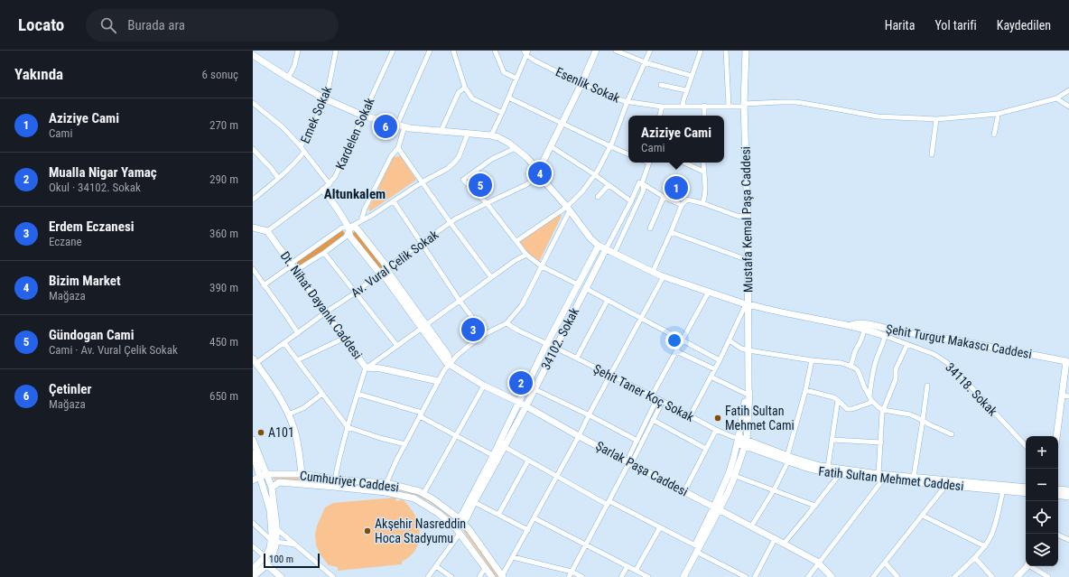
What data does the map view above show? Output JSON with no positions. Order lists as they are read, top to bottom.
{
  "streets": {
    "street": [
      "Esenlik Sokak",
      "Emek Sokak",
      "Kardelen Sokak",
      "Mustafa Kemal Paşa Caddesi",
      "Av. Vural Çelik Sokak",
      "Dt. Nihat Dayanık Caddesi",
      "34102. Sokak",
      "Şehit Turgut Makascı Caddesi",
      "34118. Sokak",
      "Şehit Taner Koç Sokak",
      "Şarlak Paşa Caddesi",
      "Fatih Sultan Mehmet Caddesi",
      "Cumhuriyet Caddesi"
    ]
  },
  "crossings": [
    ["Esenlik Sokak", "Mustafa Kemal Paşa Caddesi"],
    ["Emek Sokak", "Şehit Turgut Makascı Caddesi"],
    ["Kardelen Sokak", "Dt. Nihat Dayanık Caddesi"],
    ["Kardelen Sokak", "Şehit Turgut Makascı Caddesi"],
    ["Mustafa Kemal Paşa Caddesi", "Şehit Turgut Makascı Caddesi"],
    ["Mustafa Kemal Paşa Caddesi", "Şehit Taner Koç Sokak"],
    ["Mustafa Kemal Paşa Caddesi", "Şarlak Paşa Caddesi"],
    ["Mustafa Kemal Paşa Caddesi", "Fatih Sultan Mehmet Caddesi"],
    ["Av. Vural Çelik Sokak", "Dt. Nihat Dayanık Caddesi"],
    ["Av. Vural Çelik Sokak", "Şehit Turgut Makascı Caddesi"],
    ["34102. Sokak", "Şehit Turgut Makascı Caddesi"],
    ["34102. Sokak", "Şehit Taner Koç Sokak"],
    ["34102. Sokak", "Şarlak Paşa Caddesi"],
    ["34102. Sokak", "Cumhuriyet Caddesi"],
    ["Şehit Turgut Makascı Caddesi", "34118. Sokak"],
    ["Şehit Taner Koç Sokak", "Fatih Sultan Mehmet Caddesi"]
  ],
  "districts": ["Altunkalem"],
  "places": ["Fatih Sultan Mehmet Cami", "A101", "Akşehir Nasreddin Hoca Stadyumu"],
  "scale_bar": "100 m",
  "page": {
    "header": "Locato",
    "search": "Burada ara",
    "nav": ["Harita", "Yol tarifi", "Kaydedilen"],
    "heading": ["Yakında", "6 sonuç"],
    "list": [
      {
        "mark": "1",
        "name": "Aziziye Cami",
        "note": "Cami",
        "value": "270 m"
      },
      {
        "mark": "2",
        "name": "Mualla Nigar Yamaç",
        "note": "Okul · 34102. Sokak",
        "value": "290 m"
      },
      {
        "mark": "3",
        "name": "Erdem Eczanesi",
        "note": "Eczane",
        "value": "360 m"
      },
      {
        "mark": "4",
        "name": "Bizim Market",
        "note": "Mağaza",
        "value": "390 m"
      },
      {
        "mark": "5",
        "name": "Gündogan Cami",
        "note": "Cami · Av. Vural Çelik Sokak",
        "value": "450 m"
      },
      {
        "mark": "6",
        "name": "Çetinler",
        "note": "Mağaza",
        "value": "650 m"
      }
    ],
    "pins": [
      "6",
      "4",
      "5",
      "1",
      "3",
      "2"
    ],
    "popup": ["Aziziye Cami", "Cami"],
    "map_buttons": ["+", "−"],
    "scale": "100 m"
  }
}
